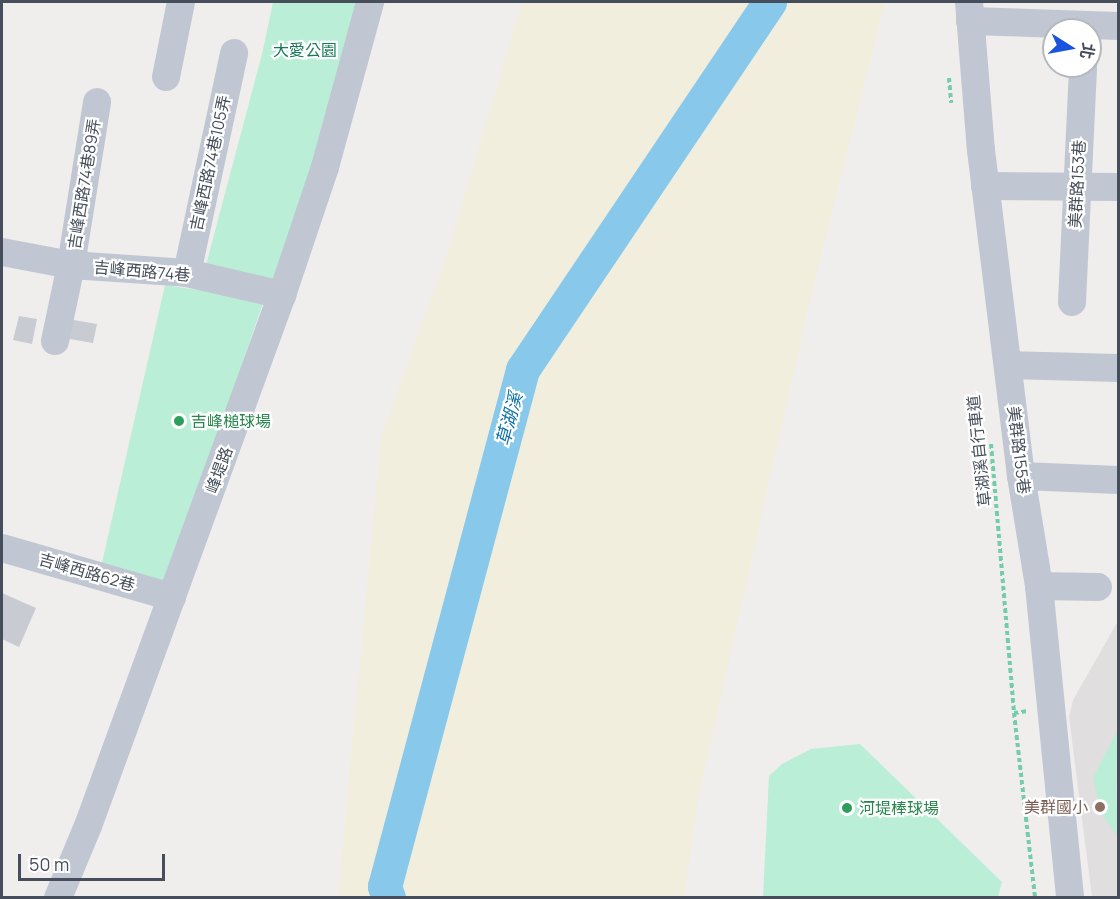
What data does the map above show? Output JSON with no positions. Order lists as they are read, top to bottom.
{
  "streets": {
    "street": [
      "吉峰西路74巷105弄",
      "吉峰西路74巷89弄",
      "美群路153巷",
      "吉峰西路74巷",
      "美群路155巷",
      "峰堤路",
      "吉峰西路62巷"
    ],
    "path": ["草湖溪自行車道"]
  },
  "crossings": [
    ["吉峰西路74巷105弄", "吉峰西路74巷"],
    ["吉峰西路74巷89弄", "吉峰西路74巷"],
    ["吉峰西路74巷", "峰堤路"],
    ["峰堤路", "吉峰西路62巷"]
  ],
  "water": ["草湖溪"],
  "parks": ["大愛公園"],
  "places": ["吉峰槌球場", "美群國小", "河堤棒球場"],
  "scale_bar": "50 m",
  "north": "right"
}
